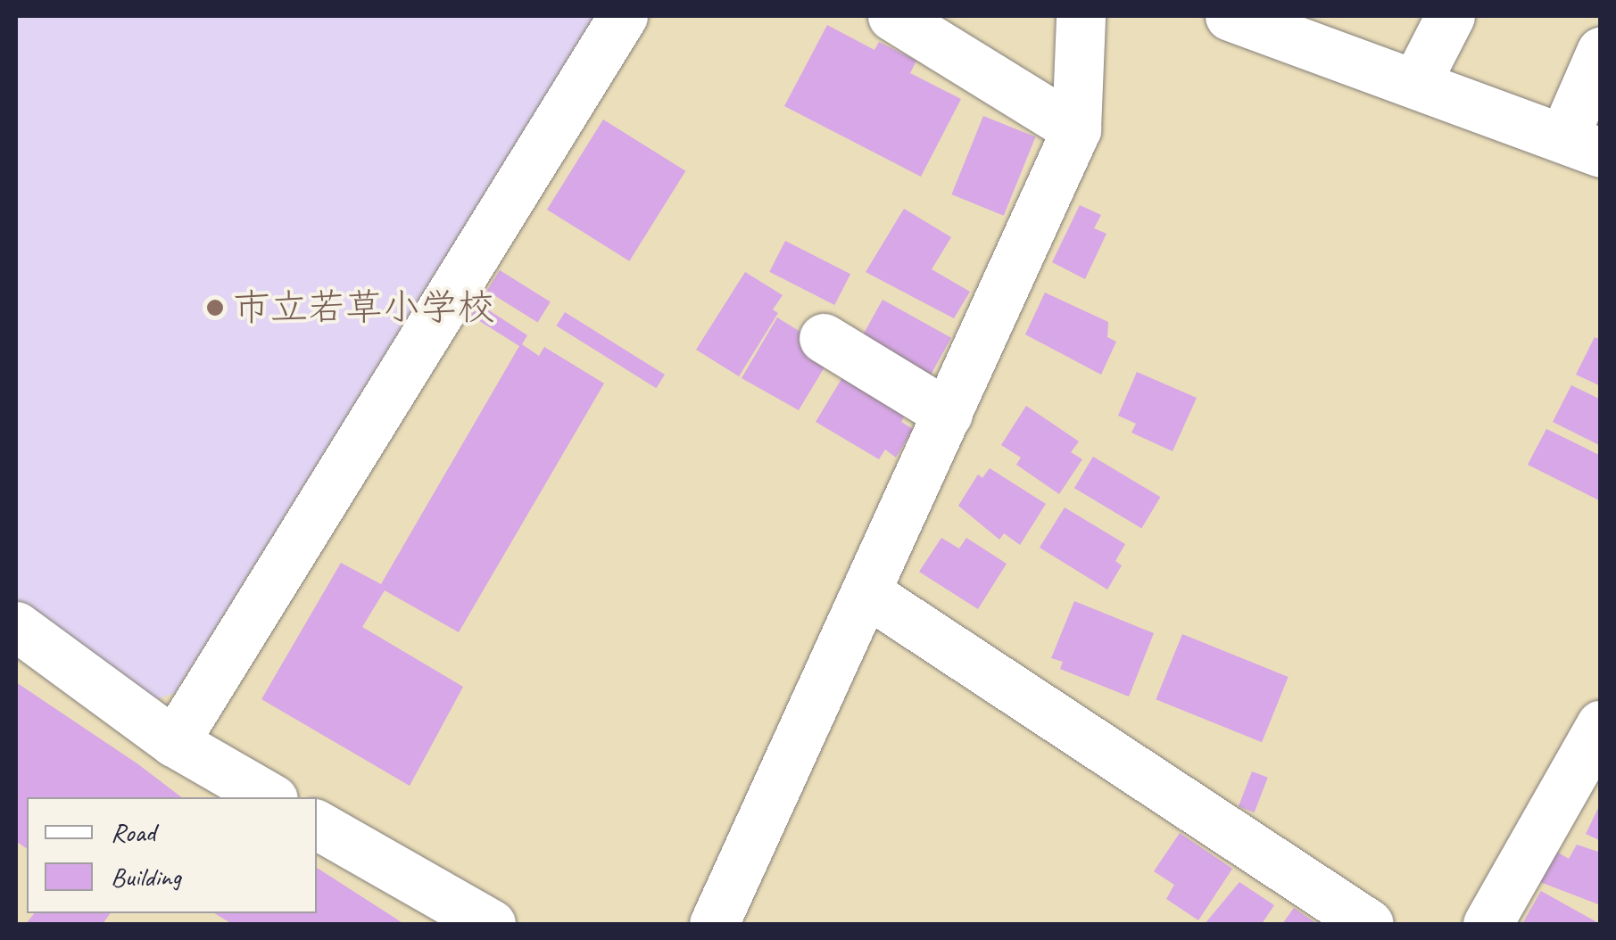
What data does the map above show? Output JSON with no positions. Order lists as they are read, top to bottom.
{
  "places": ["市立若草小学校"],
  "legend": ["Road", "Building"]
}
